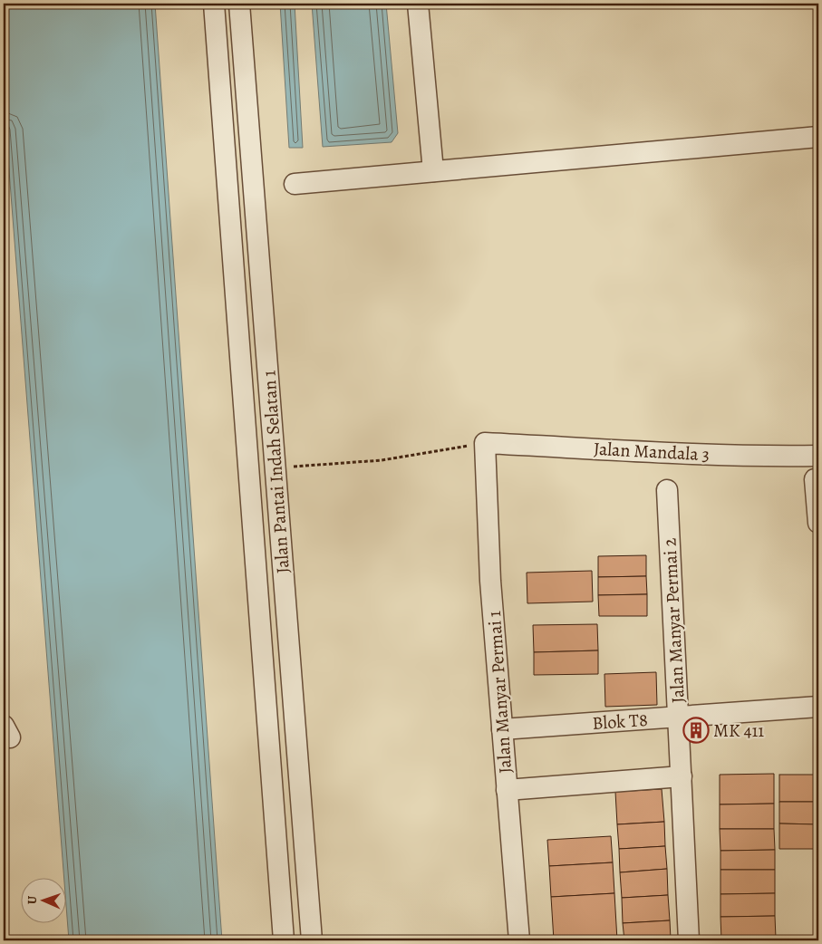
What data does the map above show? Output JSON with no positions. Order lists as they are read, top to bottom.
{
  "streets": {
    "street": [
      "Jalan Mandala 3",
      "Jalan Pantai Indah Selatan 1",
      "Jalan Manyar Permai 2",
      "Jalan Manyar Permai 1",
      "Blok T8"
    ]
  },
  "crossings": [
    ["Jalan Mandala 3", "Jalan Manyar Permai 1"],
    ["Jalan Manyar Permai 2", "Blok T8"],
    ["Jalan Manyar Permai 1", "Blok T8"]
  ],
  "places": {
    "building": ["MK 411"]
  },
  "north": "left"
}
